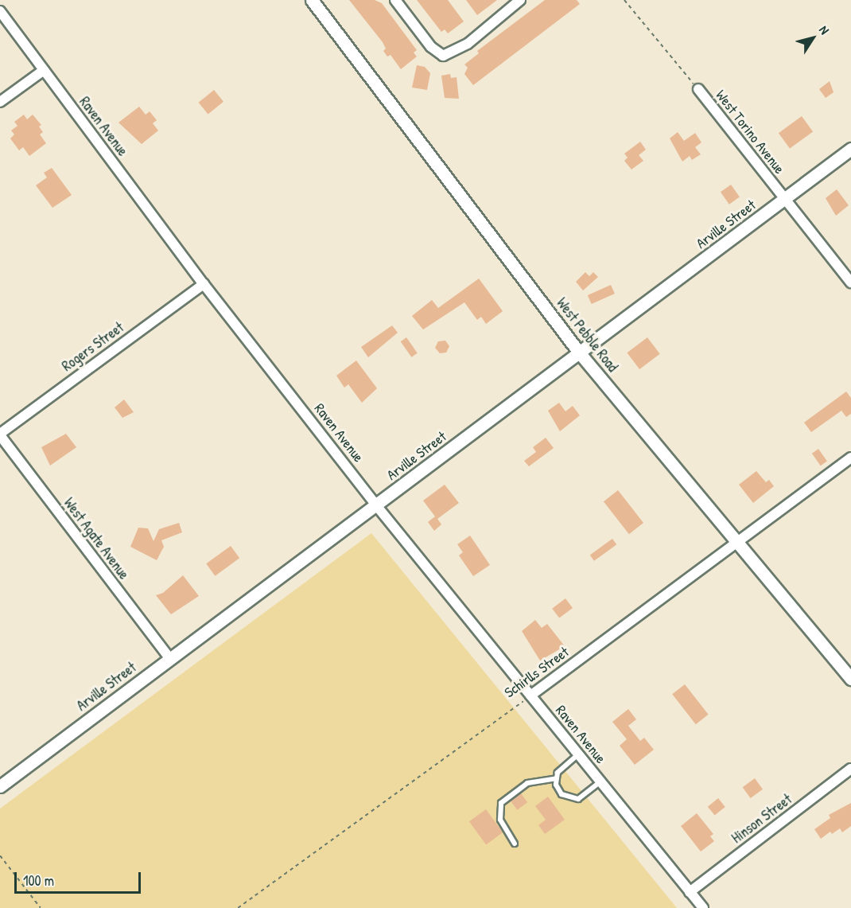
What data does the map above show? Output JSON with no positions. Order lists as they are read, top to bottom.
{
  "streets": {
    "street": [
      "Raven Avenue",
      "West Torino Avenue",
      "Arville Street",
      "West Pebble Road",
      "Rogers Street",
      "West Agate Avenue",
      "Schirlls Street",
      "Hinson Street"
    ]
  },
  "crossings": [
    ["Raven Avenue", "Arville Street"],
    ["Raven Avenue", "Rogers Street"],
    ["Raven Avenue", "Schirlls Street"],
    ["Raven Avenue", "Hinson Street"],
    ["West Torino Avenue", "Arville Street"],
    ["Arville Street", "West Pebble Road"],
    ["Arville Street", "West Agate Avenue"],
    ["West Pebble Road", "Schirlls Street"],
    ["Rogers Street", "West Agate Avenue"]
  ],
  "scale_bar": "100 m",
  "north": "top right"
}
